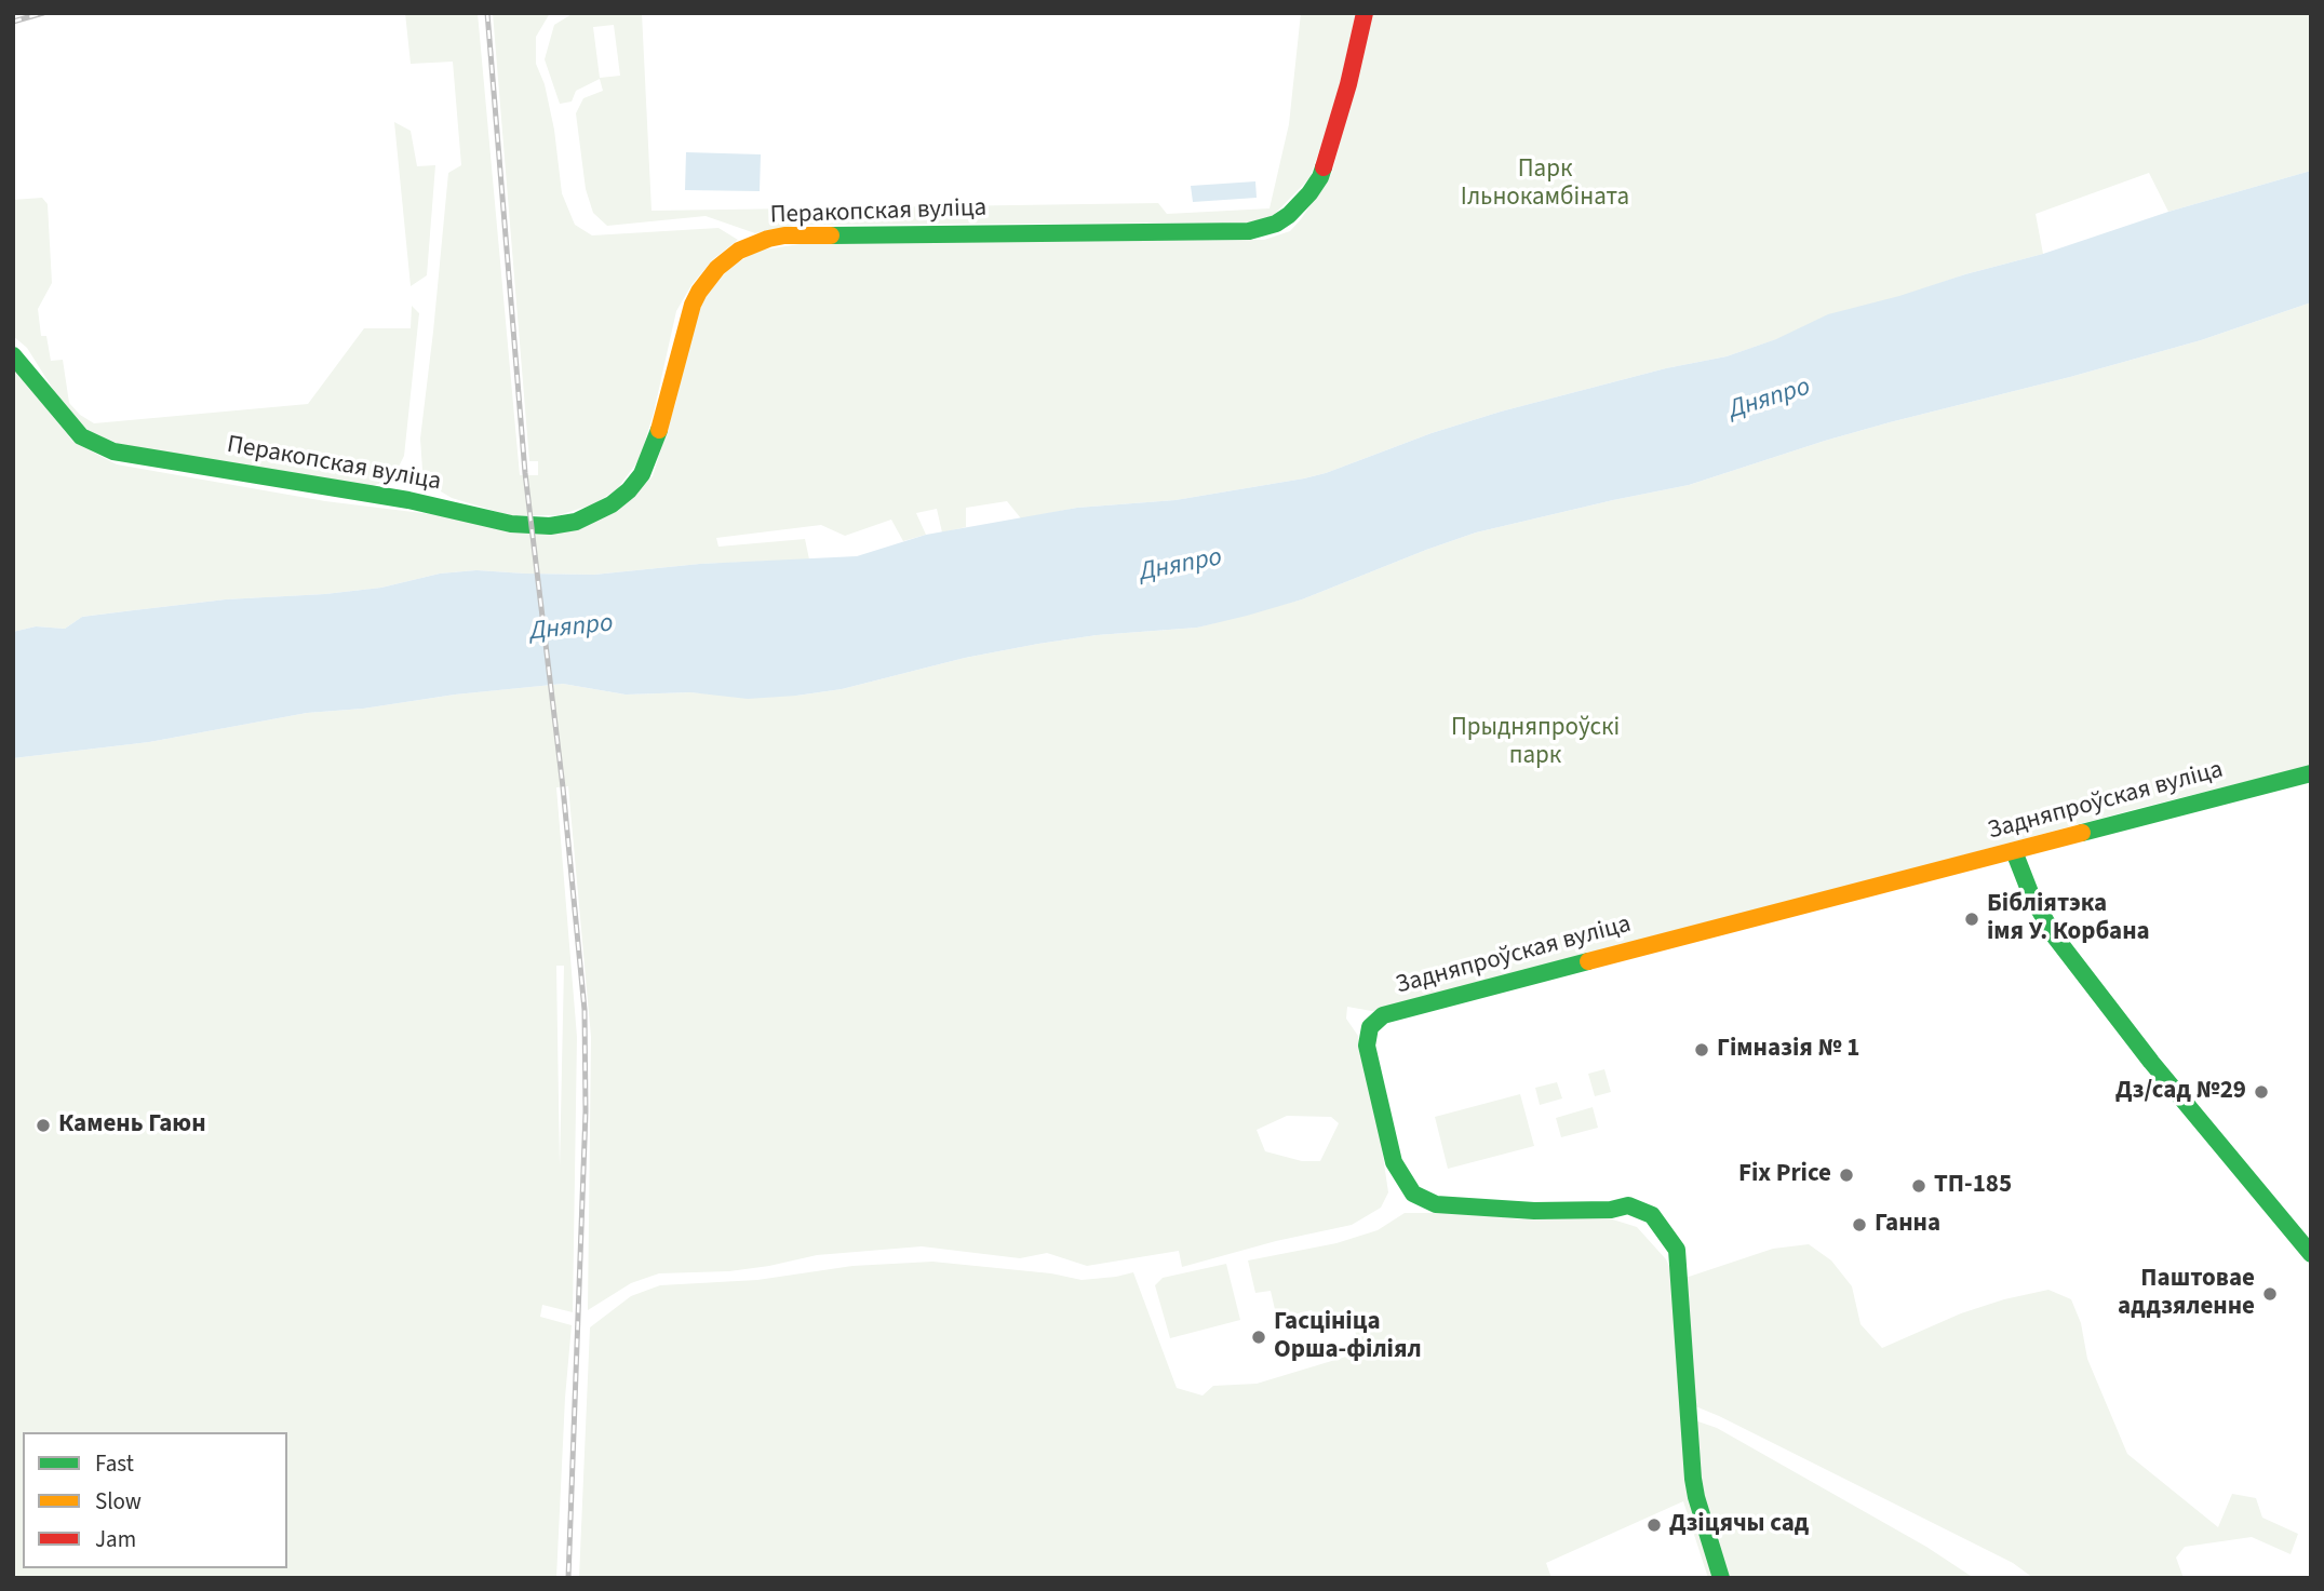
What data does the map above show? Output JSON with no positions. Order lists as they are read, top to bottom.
{
  "streets": {
    "street": ["Перакопская вуліца", "Задняпроўская вуліца"]
  },
  "water": ["Дняпро"],
  "parks": ["Парк Ільнокамбіната", "Прыдняпроўскі парк"],
  "places": [
    "Бібліятэка імя У. Корбана",
    "Гімназія № 1",
    "Дз/сад №29",
    "Камень Гаюн",
    "Fix Price",
    "ТП-185",
    "Ганна",
    "Паштовае аддзяленне",
    "Гасцініца Орша-філіял",
    "Дзіцячы сад"
  ],
  "legend": ["Fast", "Slow", "Jam"]
}
